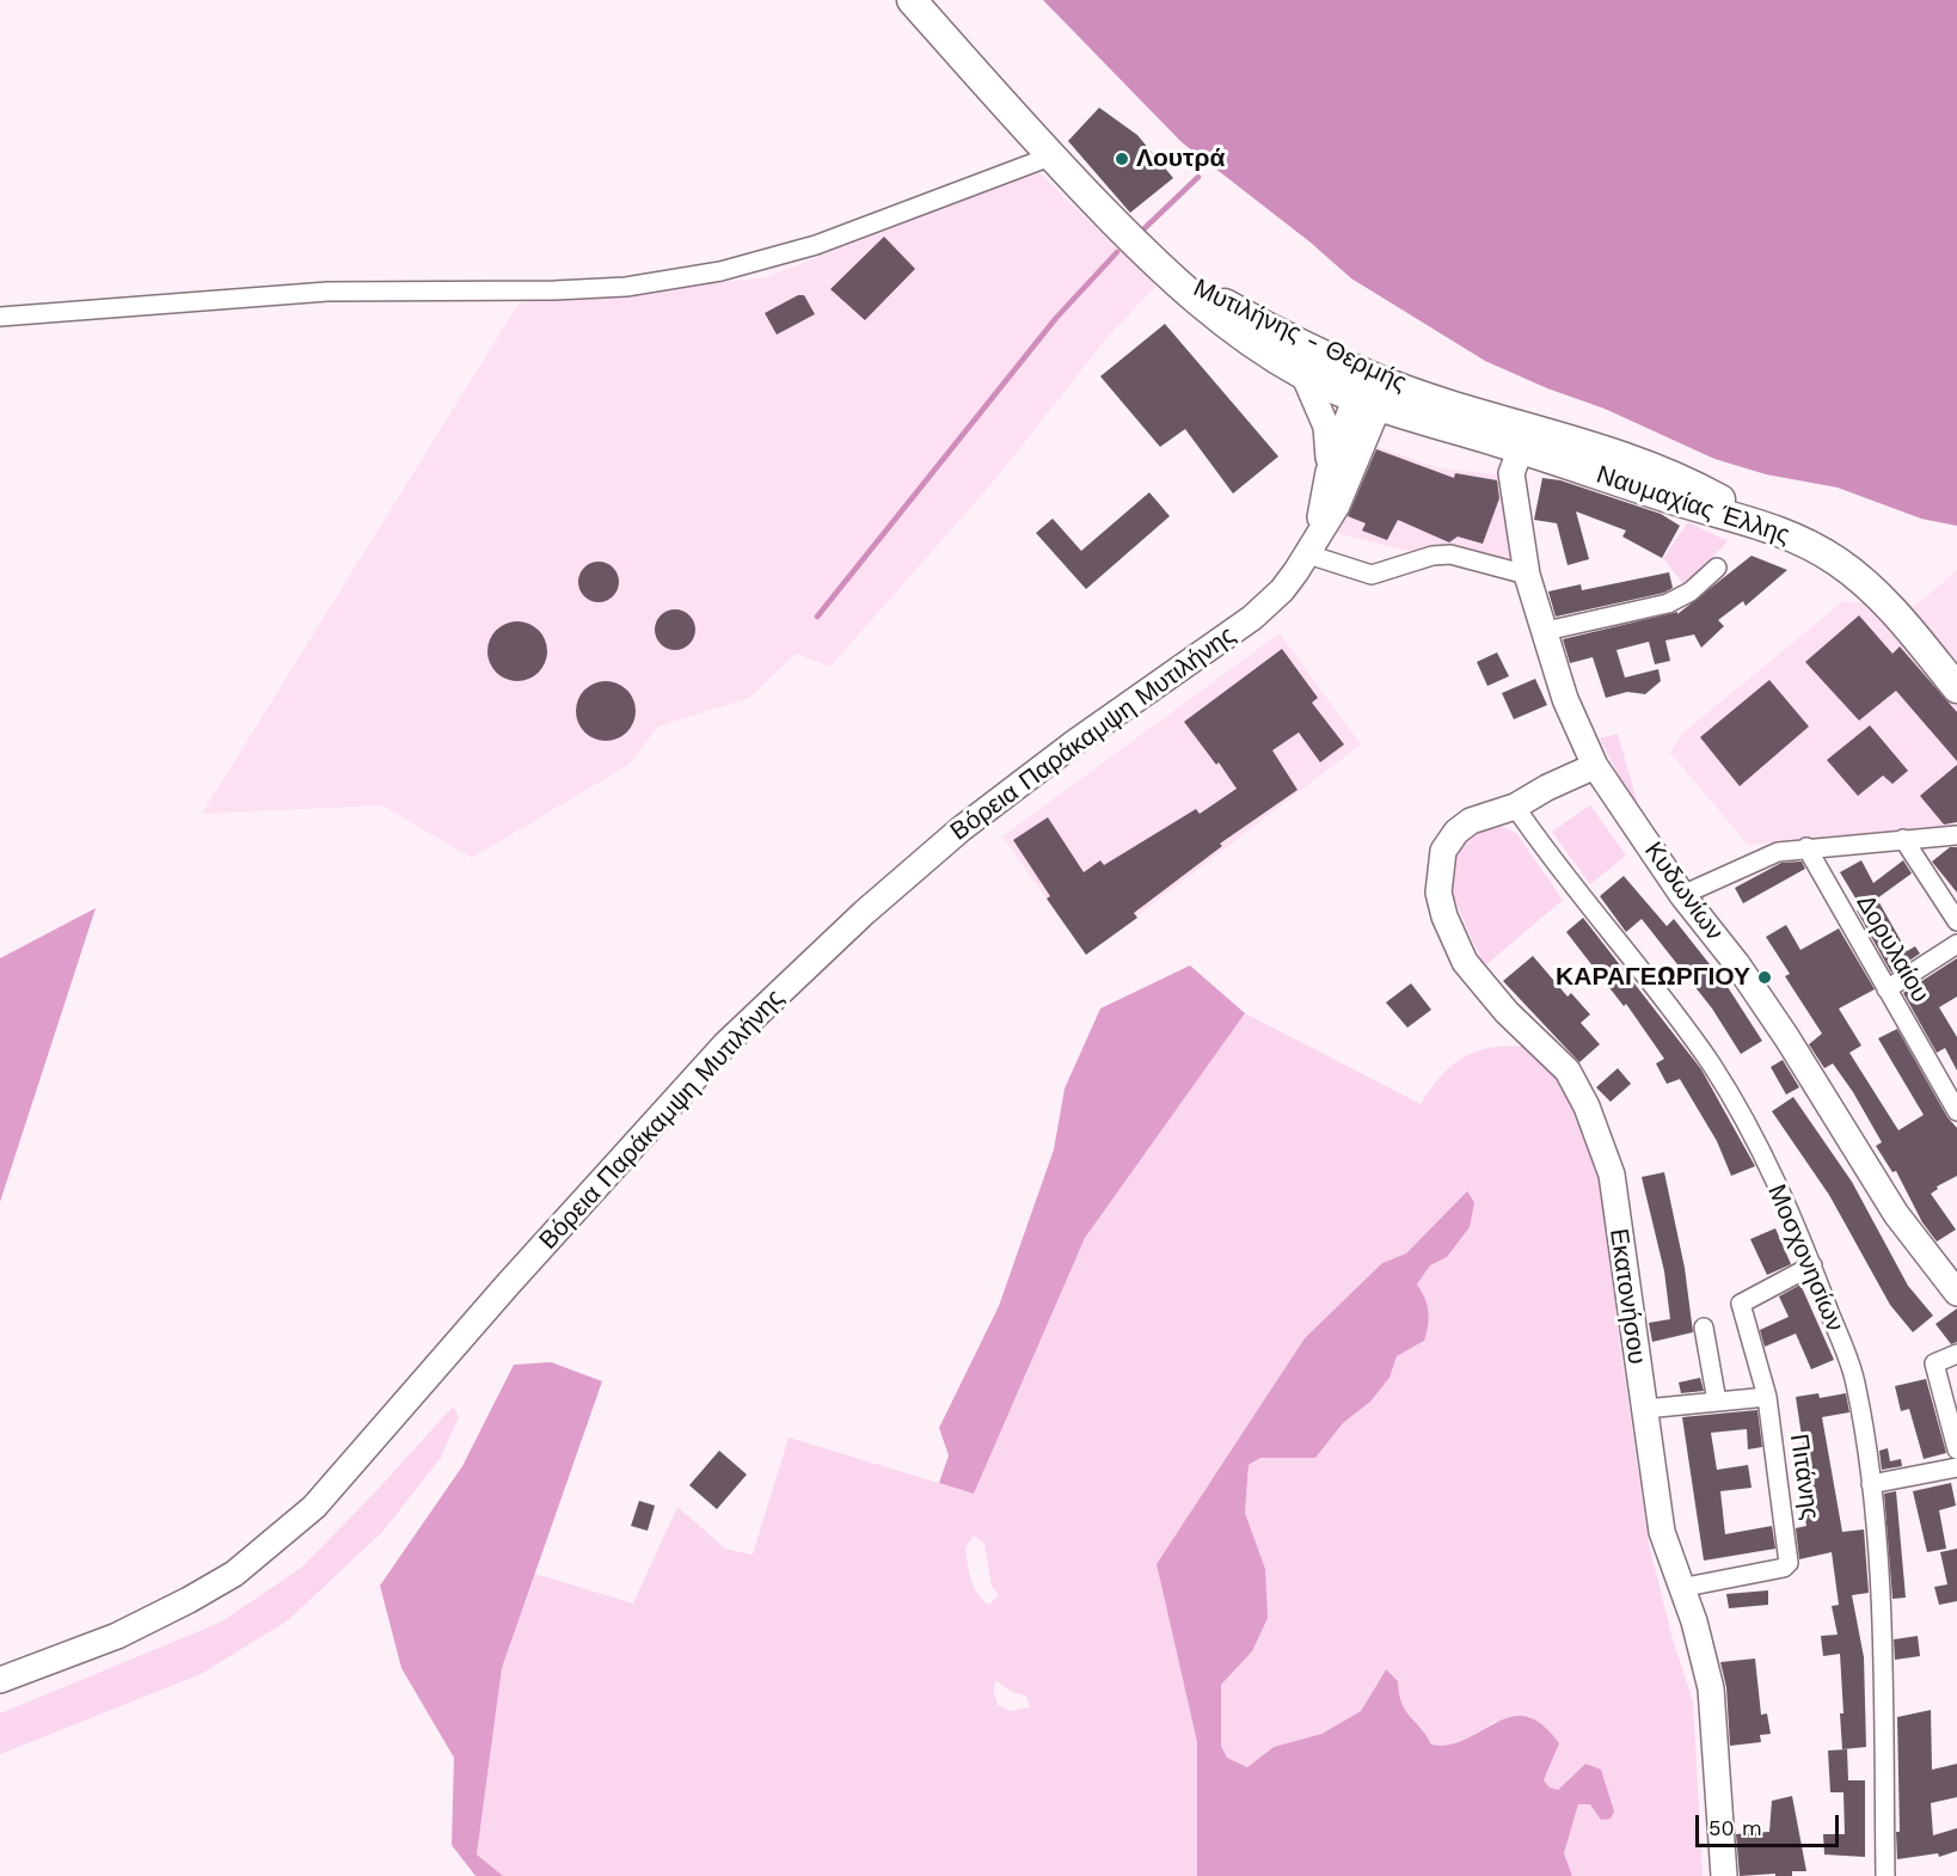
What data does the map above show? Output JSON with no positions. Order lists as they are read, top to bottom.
{
  "streets": {
    "main road": ["Μυτιλήνης - Θερμής", "Ναυμαχίας Έλλης"],
    "street": [
      "Βόρεια Παράκαμψη Μυτιλήνης",
      "Κυδωνίων",
      "Δορυλαίου",
      "Μοσχονησίων",
      "Εκατονήσου",
      "Πιτάνης"
    ]
  },
  "crossings": [
    ["Μυτιλήνης - Θερμής", "Ναυμαχίας Έλλης"],
    ["Μυτιλήνης - Θερμής", "Βόρεια Παράκαμψη Μυτιλήνης"],
    ["Ναυμαχίας Έλλης", "Βόρεια Παράκαμψη Μυτιλήνης"],
    ["Ναυμαχίας Έλλης", "Κυδωνίων"],
    ["Μοσχονησίων", "Εκατονήσου"],
    ["Μοσχονησίων", "Πιτάνης"],
    ["Εκατονήσου", "Πιτάνης"]
  ],
  "places": ["Λουτρά", "ΚΑΡΑΓΕΩΡΓΙΟΥ"],
  "scale_bar": "50 m"
}
